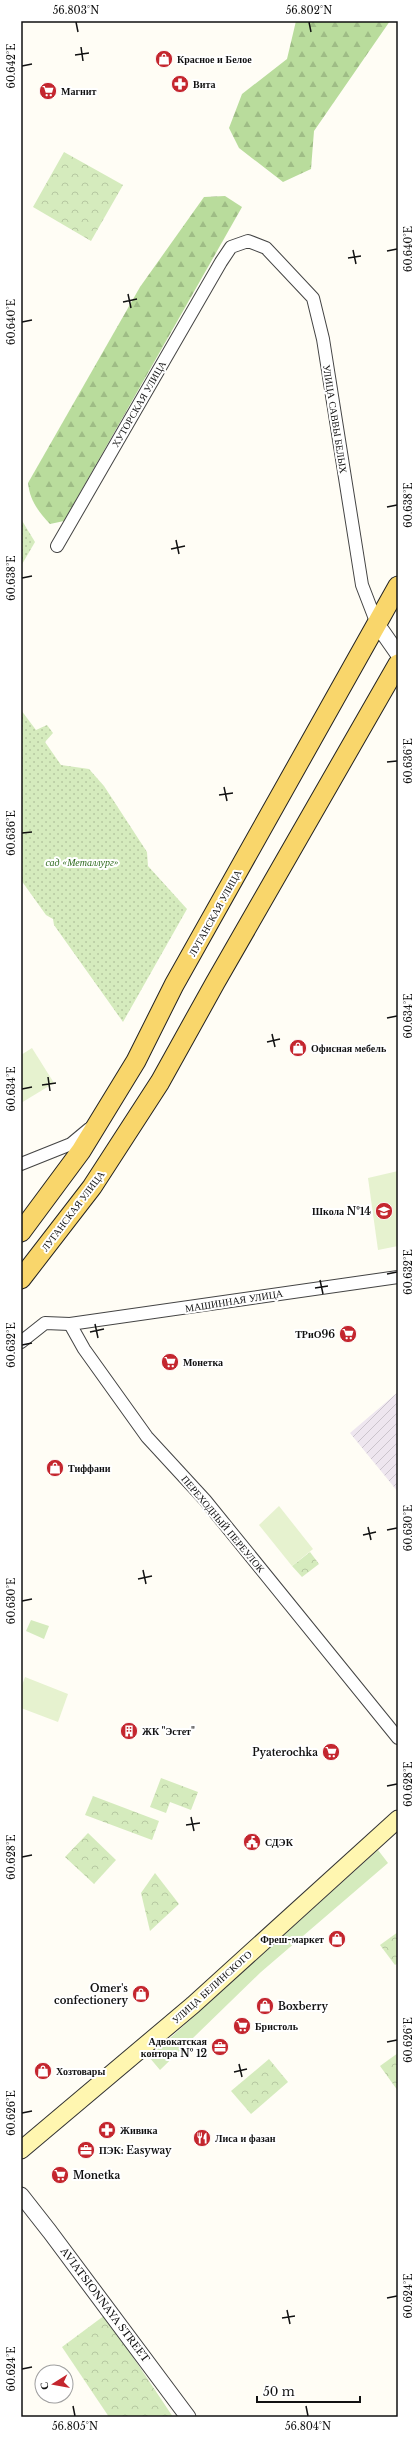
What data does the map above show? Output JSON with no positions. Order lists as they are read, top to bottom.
{
  "streets": {
    "main road": ["ЛУГАНСКАЯ УЛИЦА", "УЛИЦА БЕЛИНСКОГО"],
    "street": [
      "ХУТОРСКАЯ УЛИЦА",
      "УЛИЦА САВВЫ БЕЛЫХ",
      "МАШИННАЯ УЛИЦА",
      "ПЕРЕХОДНЫЙ ПЕРЕУЛОК",
      "AVIATSIONNAYA STREET"
    ]
  },
  "crossings": [
    ["ХУТОРСКАЯ УЛИЦА", "УЛИЦА САВВЫ БЕЛЫХ"],
    ["УЛИЦА САВВЫ БЕЛЫХ", "ЛУГАНСКАЯ УЛИЦА"],
    ["МАШИННАЯ УЛИЦА", "ПЕРЕХОДНЫЙ ПЕРЕУЛОК"]
  ],
  "parks": ["сад «Металлург»"],
  "places": {
    "shop": [
      "Красное и Белое",
      "Офисная мебель",
      "Тиффани",
      "Фреш-маркет",
      "Omer's confectionery",
      "Boxberry",
      "Хозтовары"
    ],
    "pharmacy": ["Вита", "Живика"],
    "supermarket": [
      "Магнит",
      "ТРиО96",
      "Монетка",
      "Pyaterochka",
      "Бристоль",
      "Monetka"
    ],
    "school or university": ["Школа №14"],
    "building": ["ЖК \"Эстет\""],
    "public building": ["СДЭК"],
    "office": ["Адвокатская контора № 12", "ПЭК: Easyway"],
    "restaurant": ["Лиса и фазан"]
  },
  "scale_bar": "50 m",
  "north": "left",
  "coordinates": [
    "56.803°N",
    "56.802°N",
    "60.642°E",
    "60.640°E",
    "60.638°E",
    "60.636°E",
    "60.634°E",
    "60.632°E",
    "60.630°E",
    "60.628°E",
    "60.626°E",
    "60.624°E",
    "56.805°N",
    "56.804°N"
  ]
}
